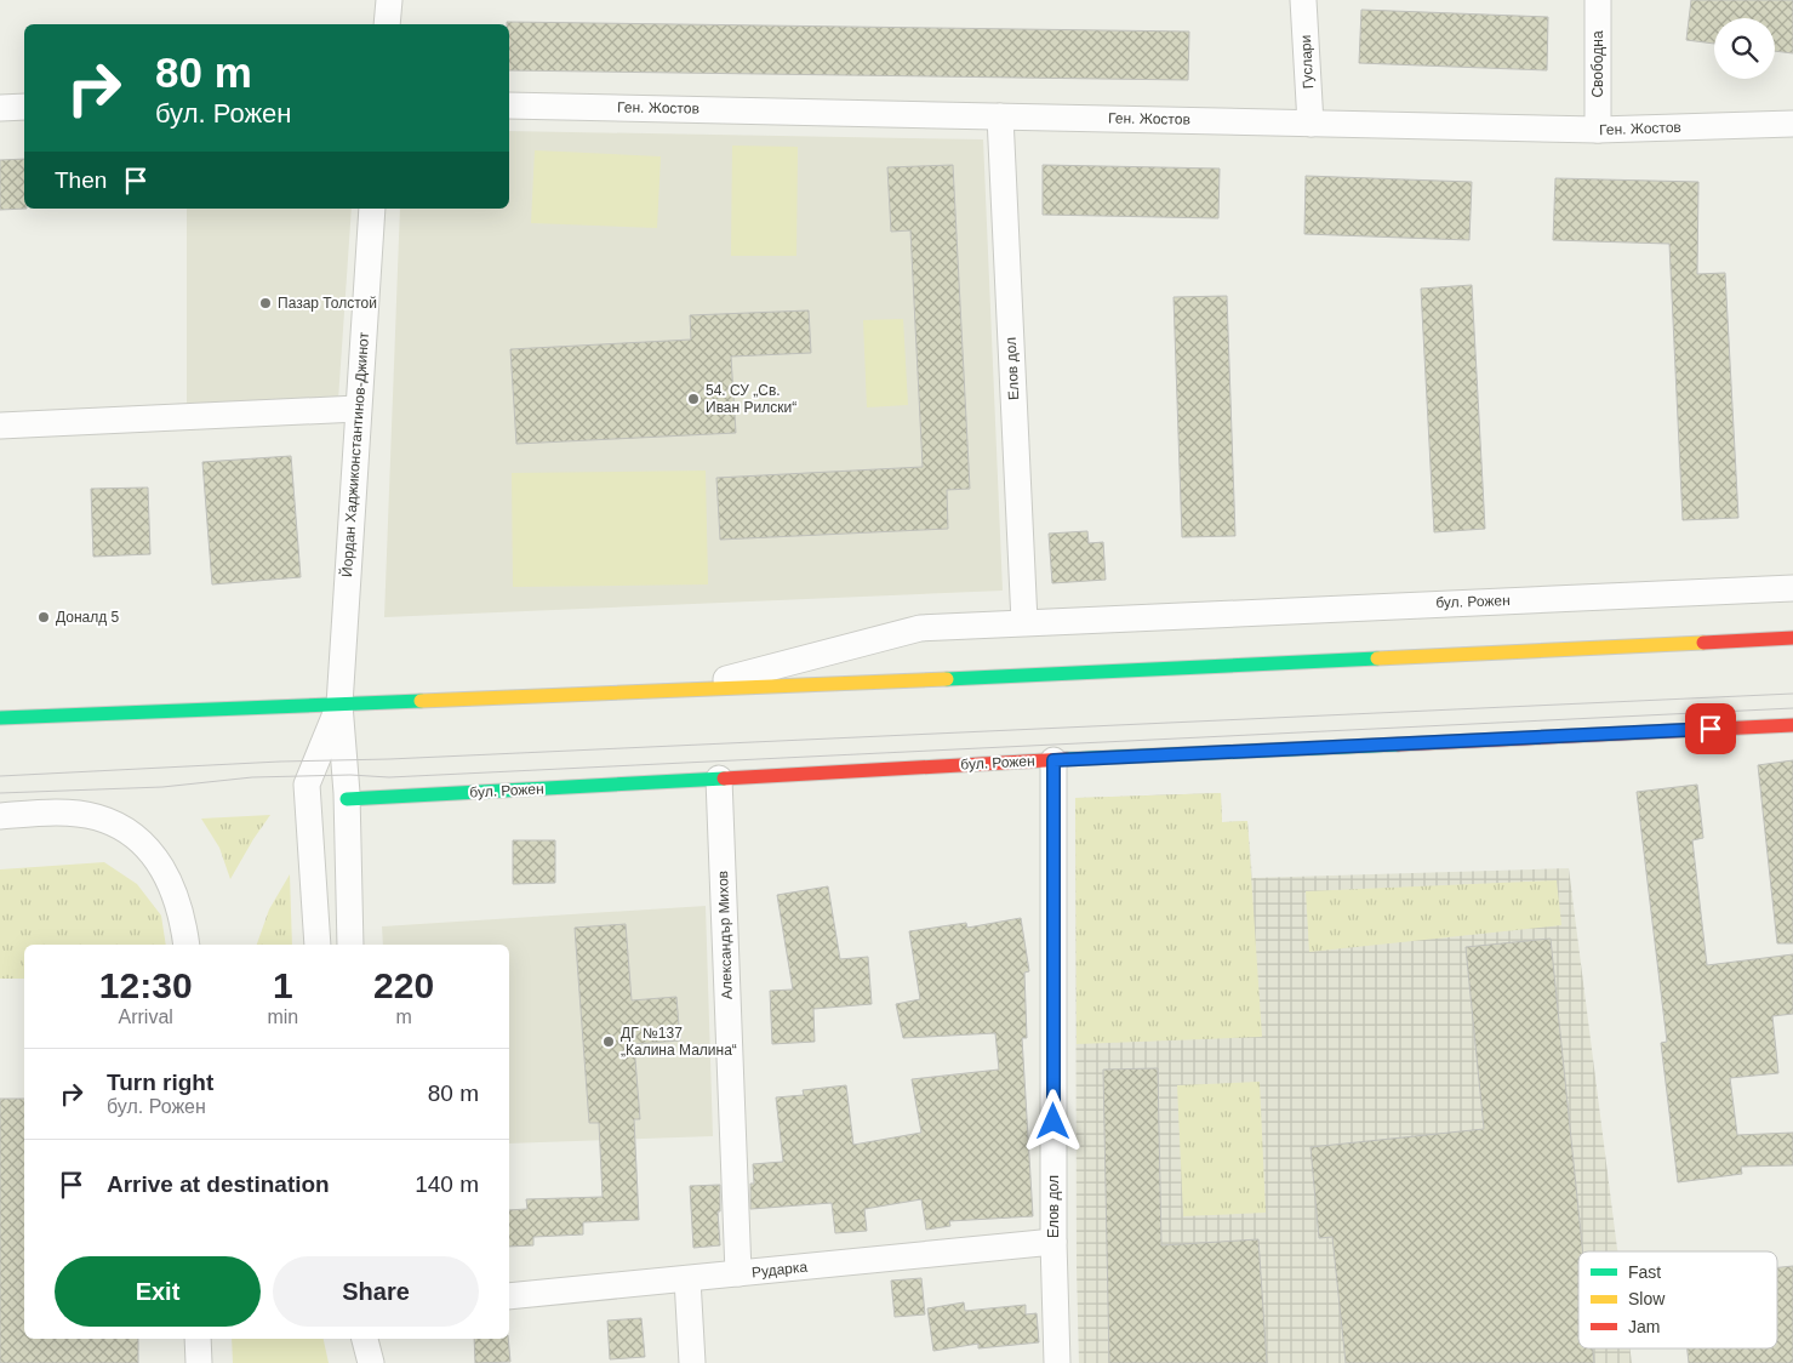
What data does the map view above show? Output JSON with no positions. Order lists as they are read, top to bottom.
{
  "streets": {
    "main road": ["бул. Рожен"],
    "street": [
      "Гуслари",
      "Свободна",
      "Ген. Жостов",
      "Елов дол",
      "Йордан Хаджиконстантинов-Джинот",
      "Александър Михов",
      "Рударка"
    ]
  },
  "crossings": [
    ["Гуслари", "Ген. Жостов"],
    ["Свободна", "Ген. Жостов"],
    ["Ген. Жостов", "Елов дол"],
    ["Елов дол", "бул. Рожен"],
    ["Елов дол", "Рударка"],
    ["Йордан Хаджиконстантинов-Джинот", "бул. Рожен"],
    ["бул. Рожен", "Александър Михов"],
    ["Александър Михов", "Рударка"]
  ],
  "places": [
    "Пазар Толстой",
    "54. СУ „Св. Иван Рилски“",
    "Доналд 5",
    "ДГ №137 „Калина Малина“"
  ],
  "legend": ["Fast", "Slow", "Jam"],
  "page": {
    "turn": ["80 m", "бул. Рожен"],
    "then": "Then",
    "eta": [
      "12:30",
      "Arrival",
      "1",
      "min",
      "220",
      "m"
    ],
    "list": [
      {
        "name": "Turn right",
        "note": "бул. Рожен",
        "value": "80 m"
      },
      {
        "name": "Arrive at destination",
        "value": "140 m"
      }
    ],
    "buttons": ["Exit", "Share"]
  }
}
